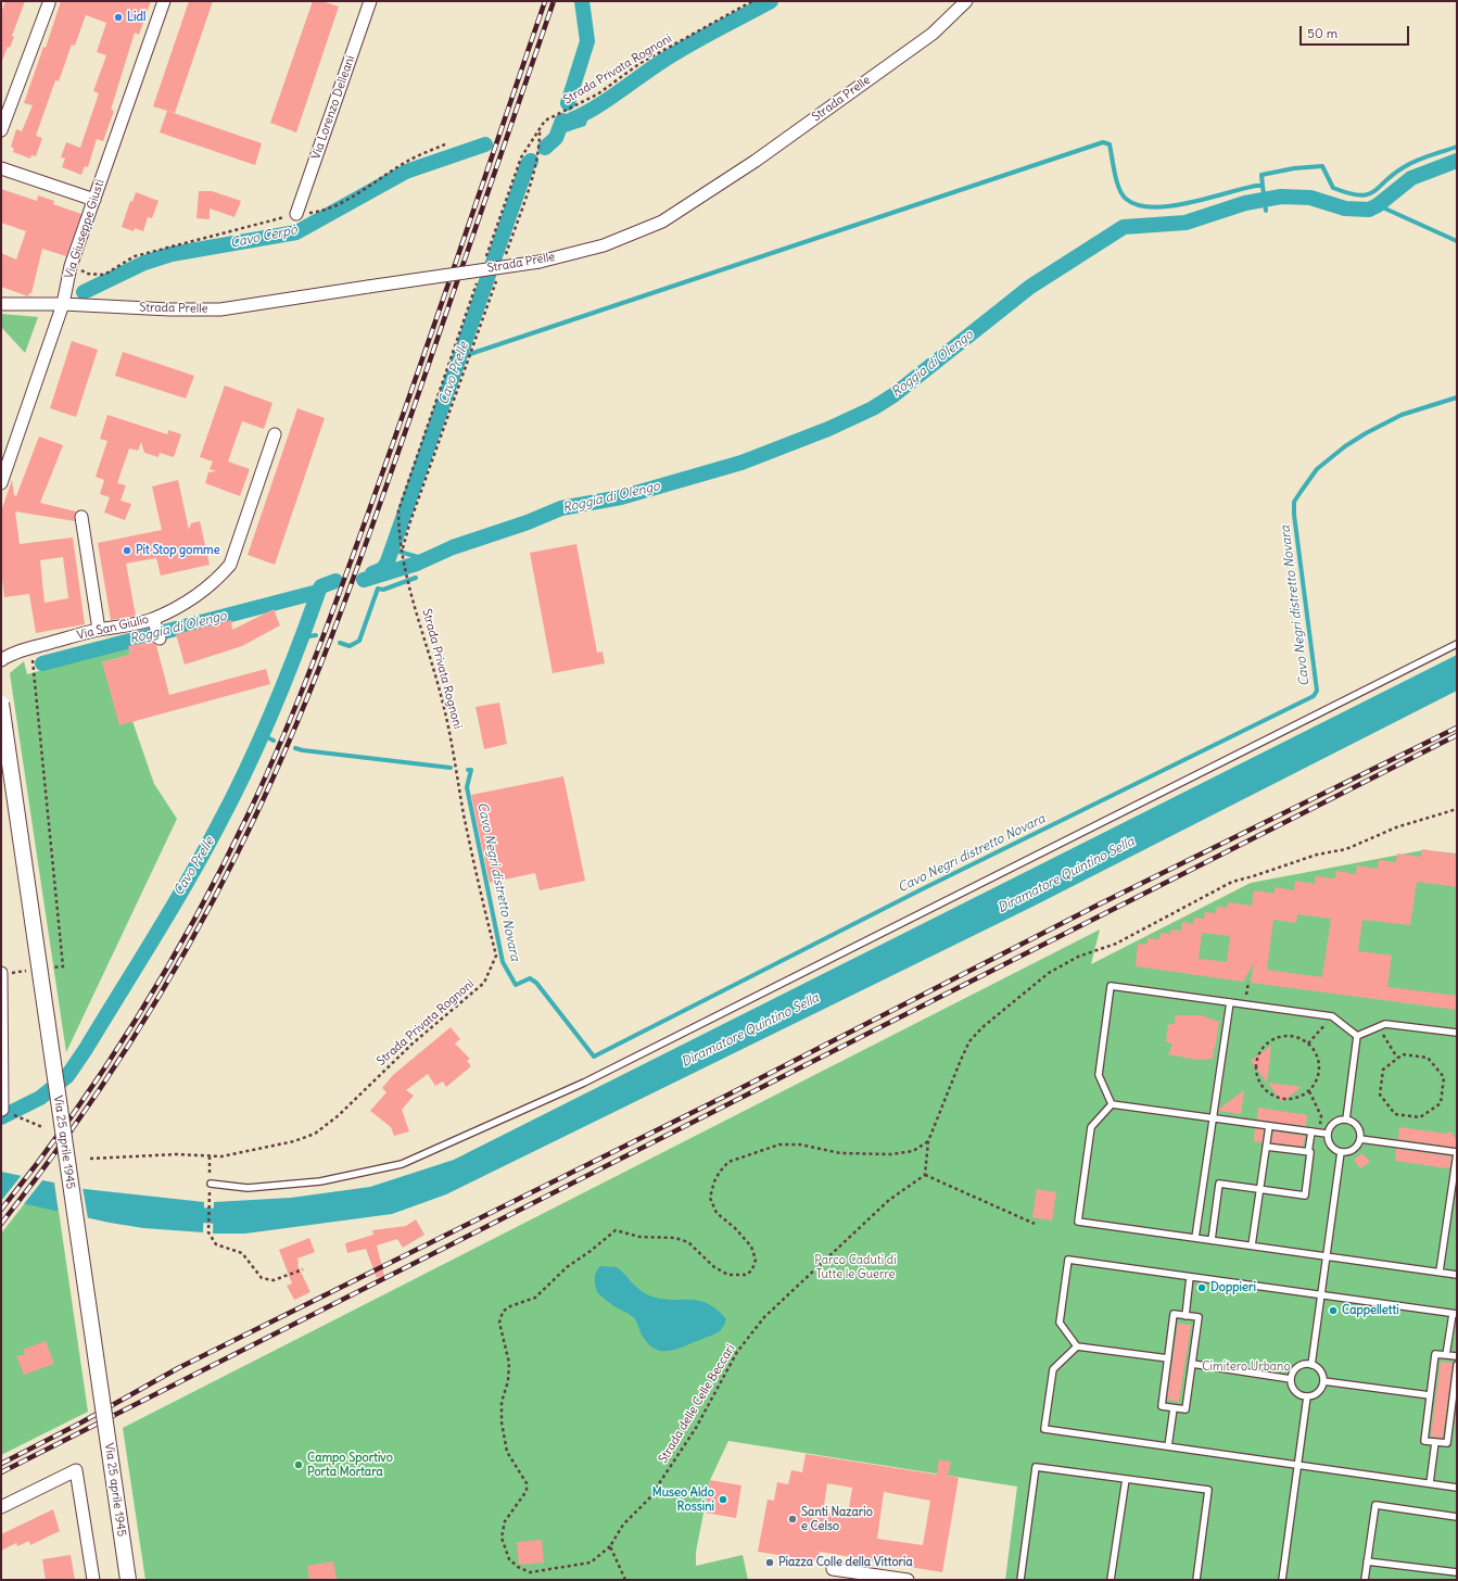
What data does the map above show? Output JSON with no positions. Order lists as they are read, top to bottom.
{
  "streets": {
    "street": [
      "Strada Prelle",
      "Via Lorenzo Delleani",
      "Via Giuseppe Giusti",
      "Via San Giulio",
      "Via 25 aprile 1945"
    ],
    "path": ["Strada Privata Rognoni", "Strada delle Celle Beccari"]
  },
  "crossings": [
    ["Strada Prelle", "Via Giuseppe Giusti"]
  ],
  "water": [
    "Cavo Cerpò",
    "Roggia di Olengo",
    "Cavo Prelle",
    "Cavo Negri distretto Novara",
    "Diramatore Quintino Sella"
  ],
  "parks": ["Parco Caduti di Tutte le Guerre", "Cimitero Urbano"],
  "places": [
    "Lidl",
    "Pit Stop gomme",
    "Doppieri",
    "Cappelletti",
    "Campo Sportivo Porta Mortara",
    "Museo Aldo Rossini",
    "Santi Nazario e Celso",
    "Piazza Colle della Vittoria"
  ],
  "scale_bar": "50 m"
}
